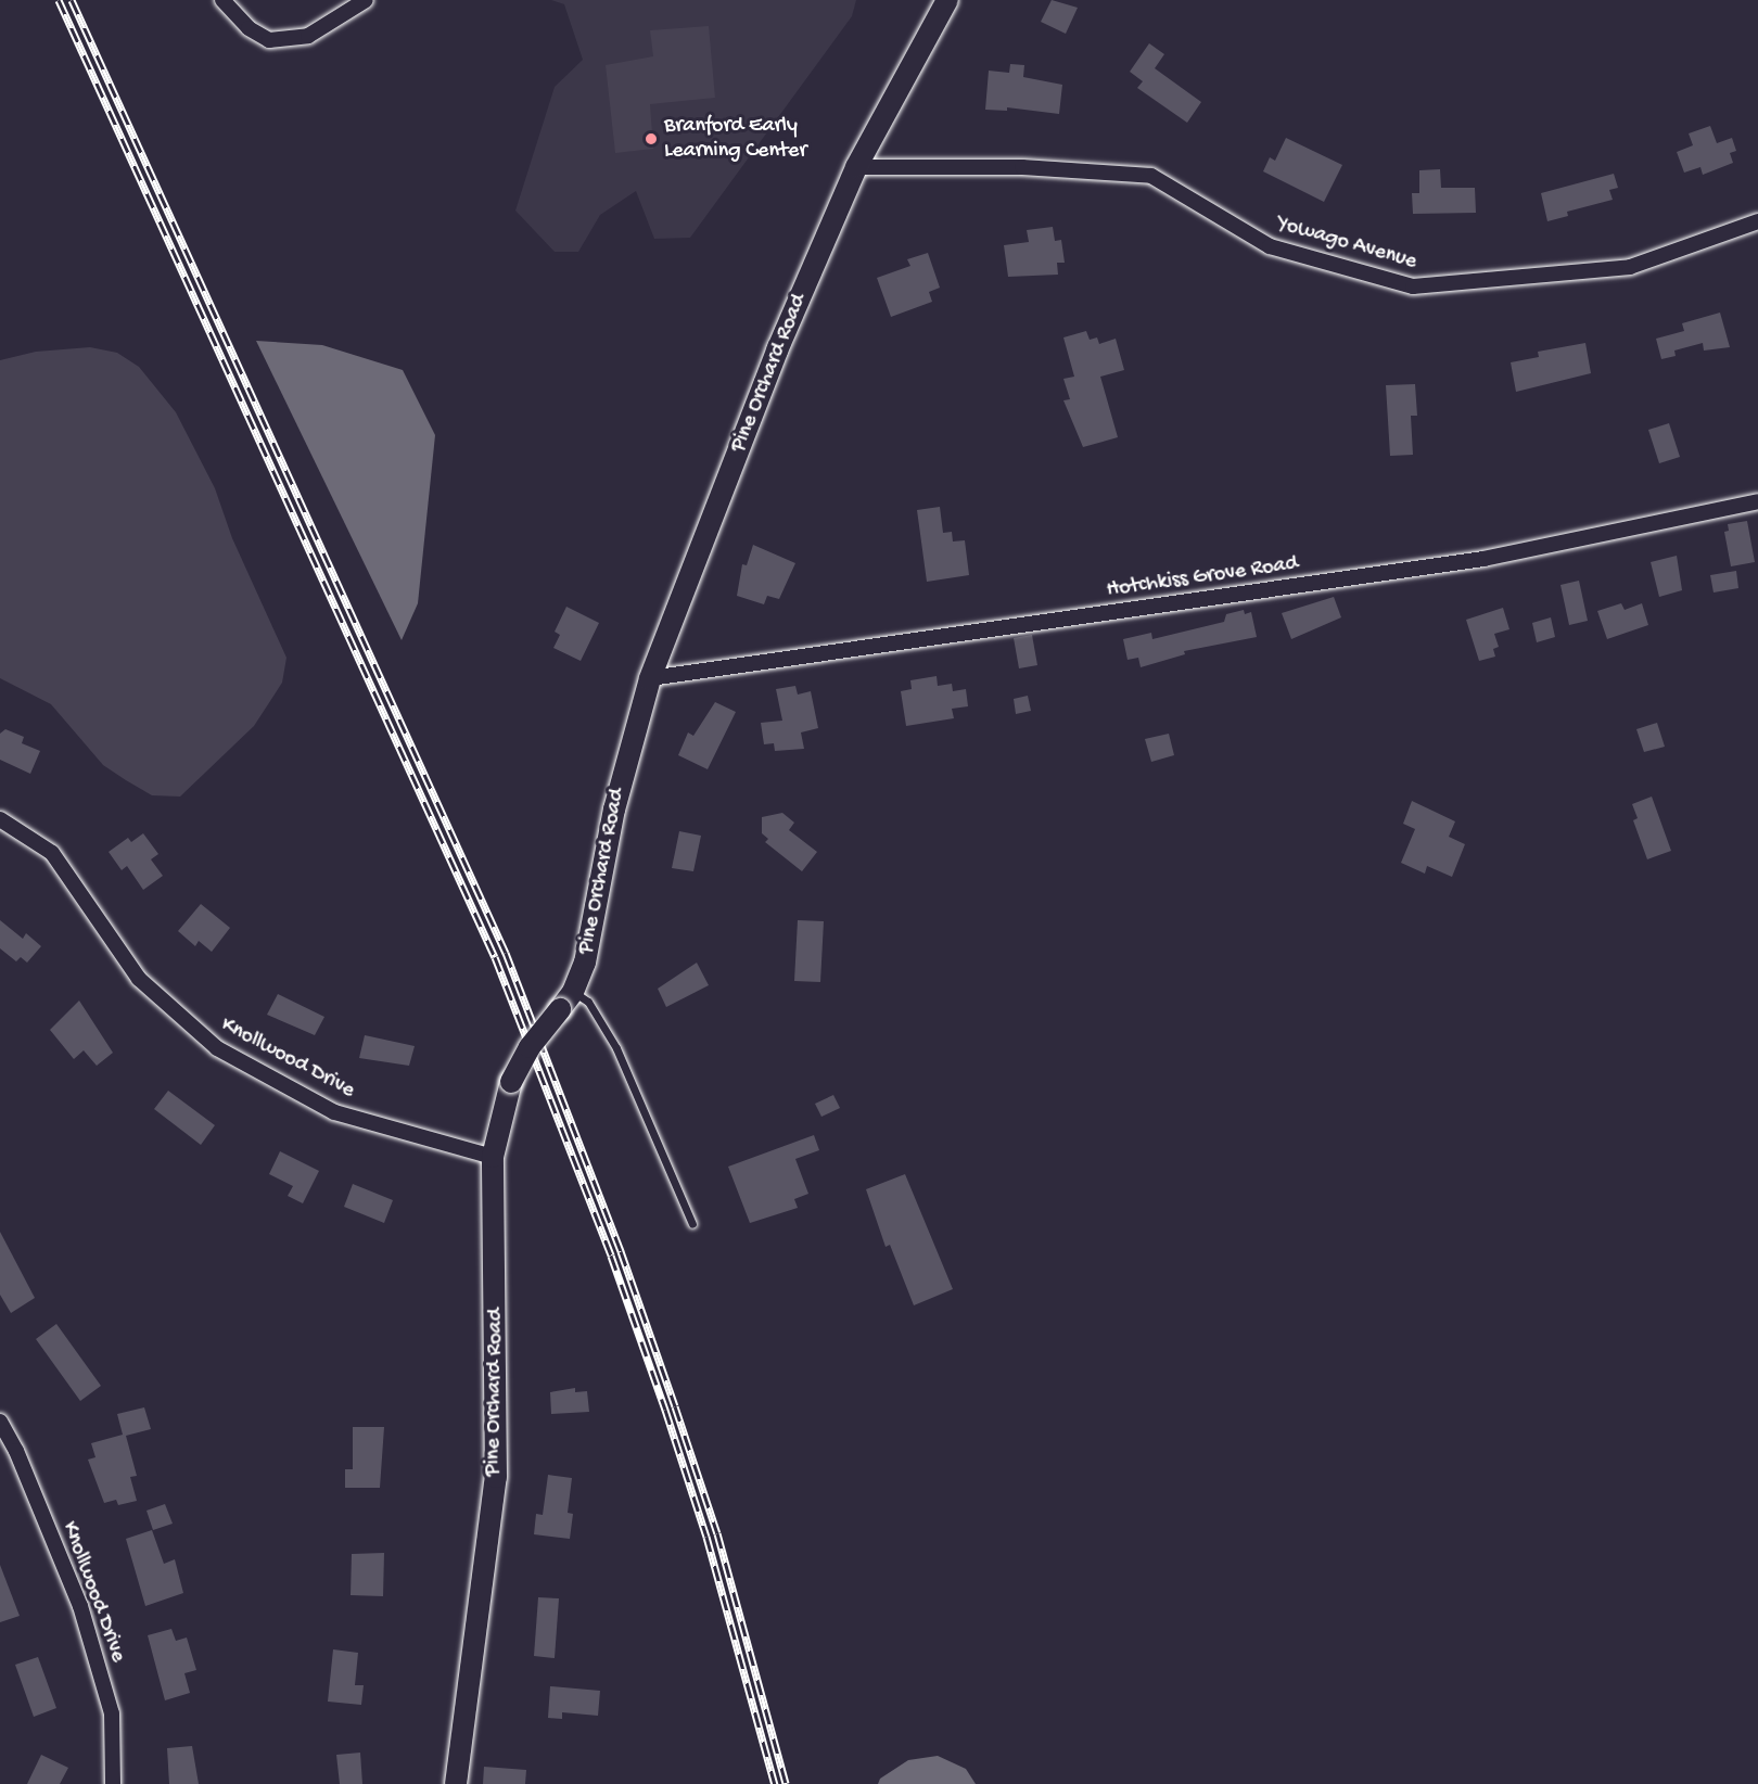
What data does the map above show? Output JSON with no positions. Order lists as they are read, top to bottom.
{
  "streets": {
    "street": [
      "Yowago Avenue",
      "Pine Orchard Road",
      "Hotchkiss Grove Road",
      "Knollwood Drive"
    ]
  },
  "crossings": [
    ["Yowago Avenue", "Pine Orchard Road"],
    ["Pine Orchard Road", "Hotchkiss Grove Road"],
    ["Pine Orchard Road", "Knollwood Drive"]
  ],
  "places": ["Branford Early Learning Center"]
}
